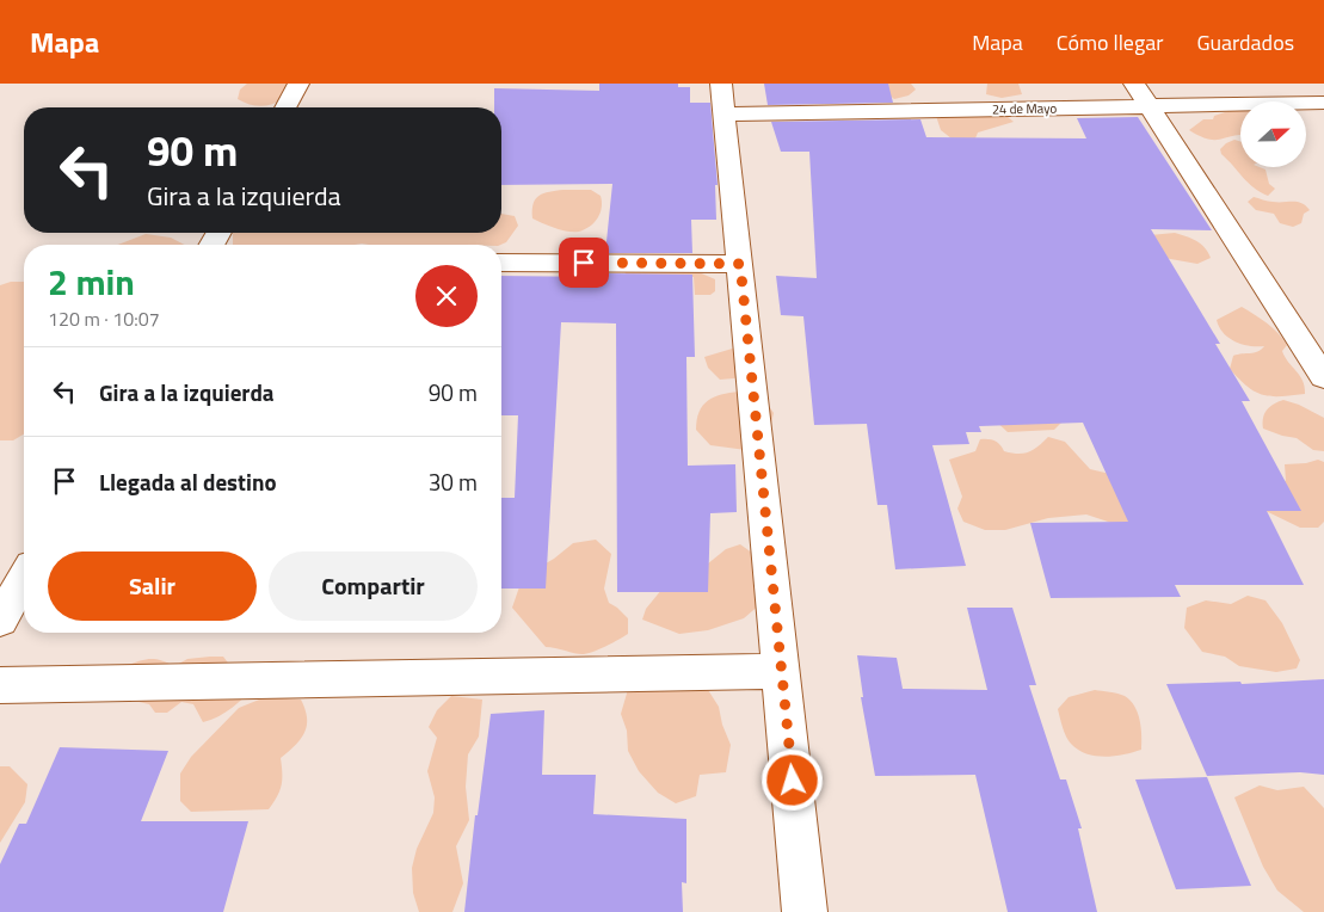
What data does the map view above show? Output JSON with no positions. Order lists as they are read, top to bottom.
{
  "streets": {
    "street": ["24 de Mayo"]
  },
  "north": "right",
  "page": {
    "header": "Mapa",
    "nav": ["Mapa", "Cómo llegar", "Guardados"],
    "turn": ["90 m", "Gira a la izquierda"],
    "heading": ["2 min", "120 m · 10:07"],
    "list": [
      {
        "name": "Gira a la izquierda",
        "value": "90 m"
      },
      {
        "name": "Llegada al destino",
        "value": "30 m"
      }
    ],
    "buttons": ["Salir", "Compartir"]
  }
}
